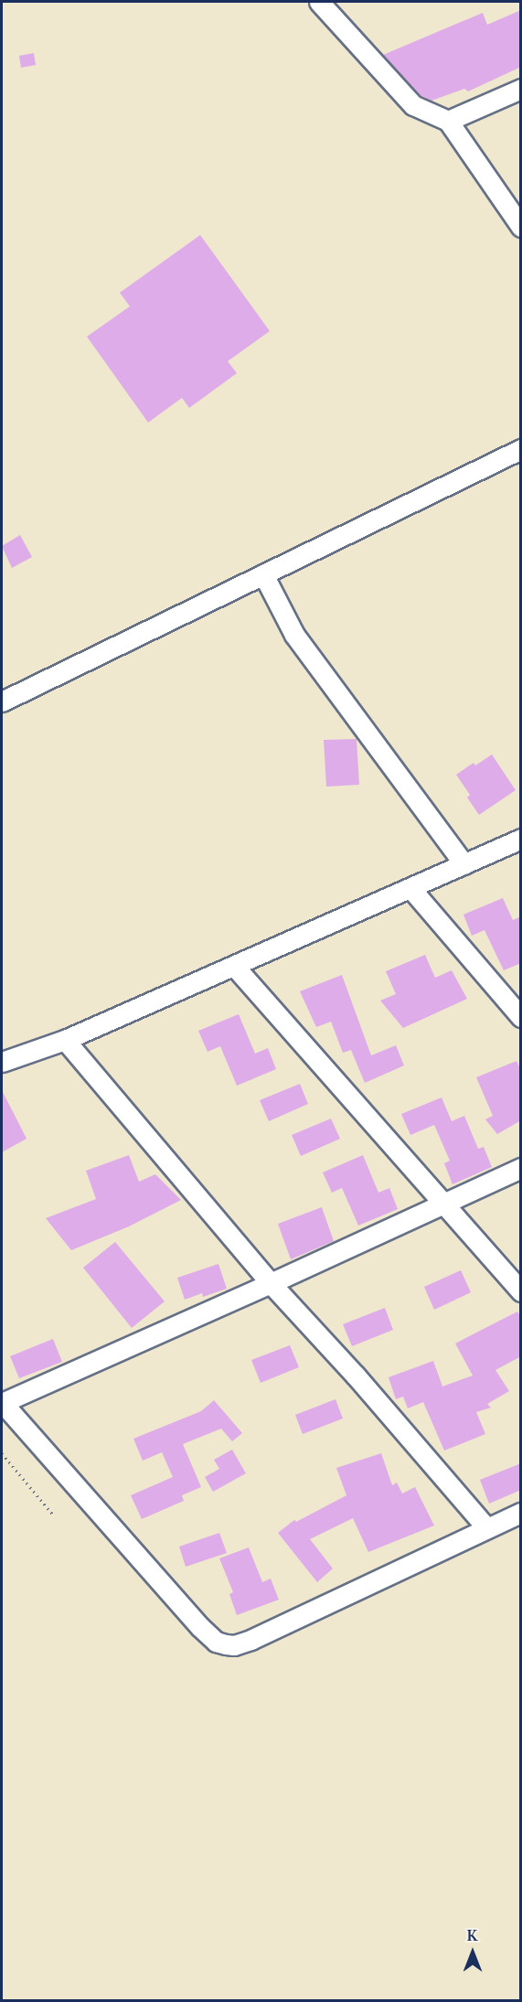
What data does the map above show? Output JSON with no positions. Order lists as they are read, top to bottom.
{
  "north": "top"
}
